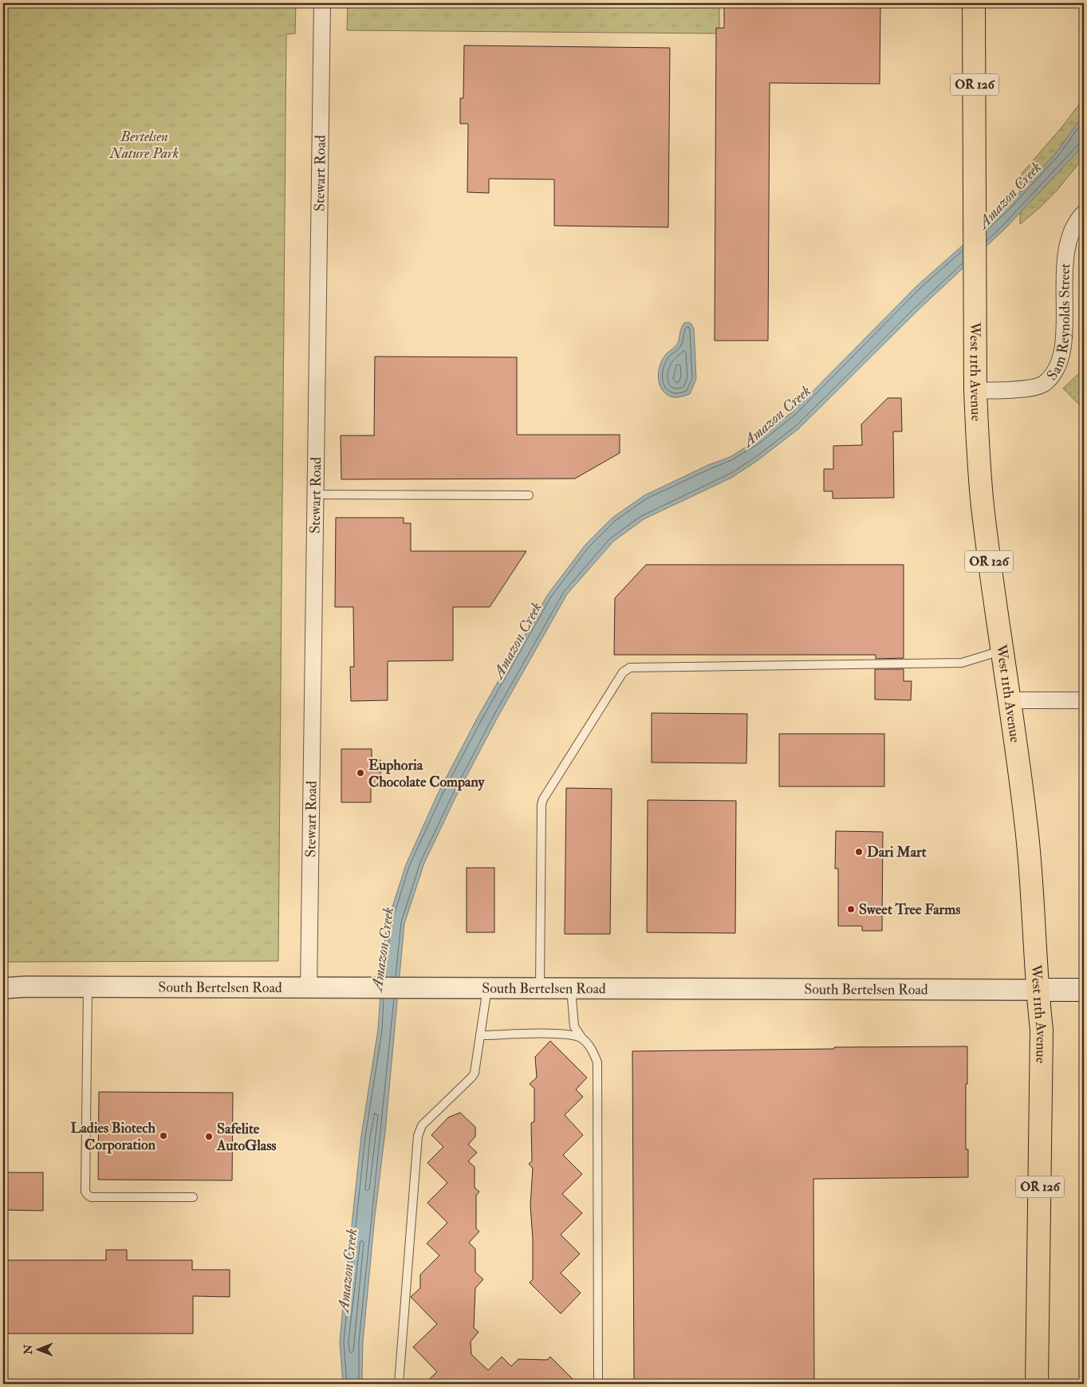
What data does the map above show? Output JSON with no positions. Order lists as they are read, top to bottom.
{
  "streets": {
    "main road": ["OR 126", "West 11th Avenue", "South Bertelsen Road"],
    "street": ["Stewart Road", "Sam Reynolds Street"]
  },
  "crossings": [
    ["Stewart Road", "South Bertelsen Road"],
    ["Sam Reynolds Street", "West 11th Avenue"],
    ["West 11th Avenue", "South Bertelsen Road"]
  ],
  "water": ["Amazon Creek"],
  "parks": ["Bertelsen Nature Park"],
  "places": [
    "Euphoria Chocolate Company",
    "Dari Mart",
    "Sweet Tree Farms",
    "Ladies Biotech Corporation",
    "Safelite AutoGlass"
  ],
  "north": "left"
}
